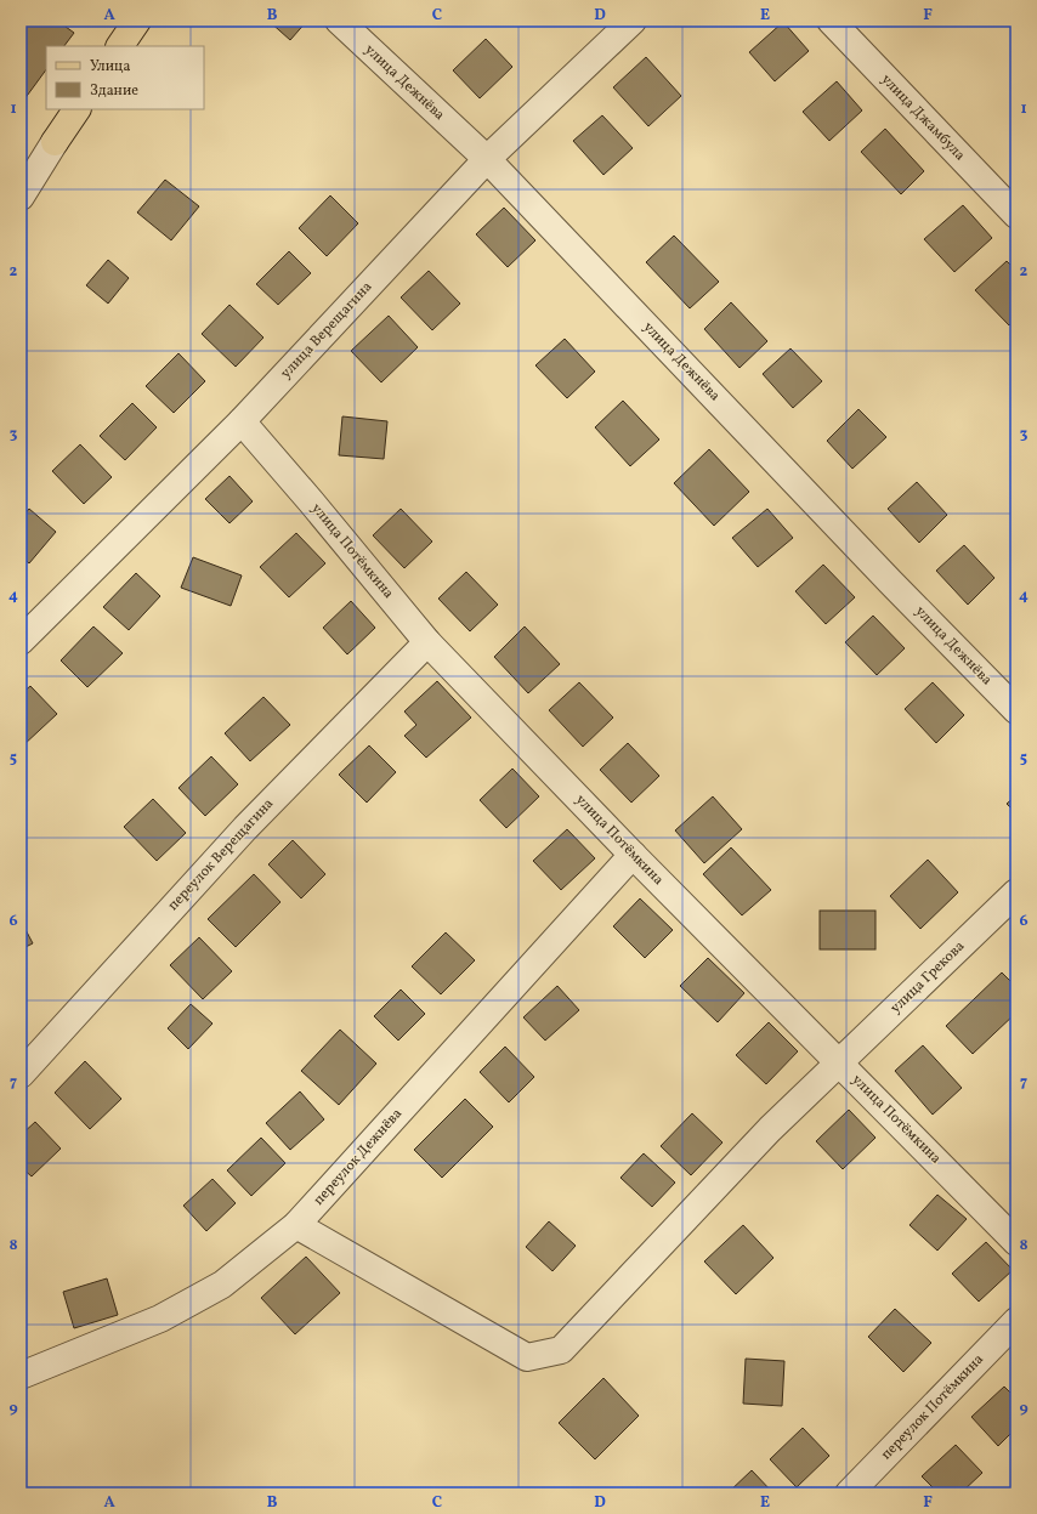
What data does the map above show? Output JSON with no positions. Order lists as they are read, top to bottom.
{
  "streets": {
    "street": [
      "улица Дежнёва",
      "улица Джамбула",
      "улица Верещагина",
      "улица Потёмкина",
      "переулок Верещагина",
      "улица Грекова",
      "переулок Дежнёва",
      "переулок Потёмкина"
    ]
  },
  "crossings": [
    ["улица Дежнёва", "улица Верещагина"],
    ["улица Верещагина", "улица Потёмкина"],
    ["улица Потёмкина", "переулок Верещагина"],
    ["улица Потёмкина", "улица Грекова"],
    ["улица Потёмкина", "переулок Дежнёва"],
    ["улица Грекова", "переулок Дежнёва"]
  ],
  "legend": ["Улица", "Здание"],
  "grid": {
    "columns": [
      "A",
      "B",
      "C",
      "D",
      "E",
      "F"
    ],
    "rows": [
      "1",
      "2",
      "3",
      "4",
      "5",
      "6",
      "7",
      "8",
      "9"
    ]
  }
}
